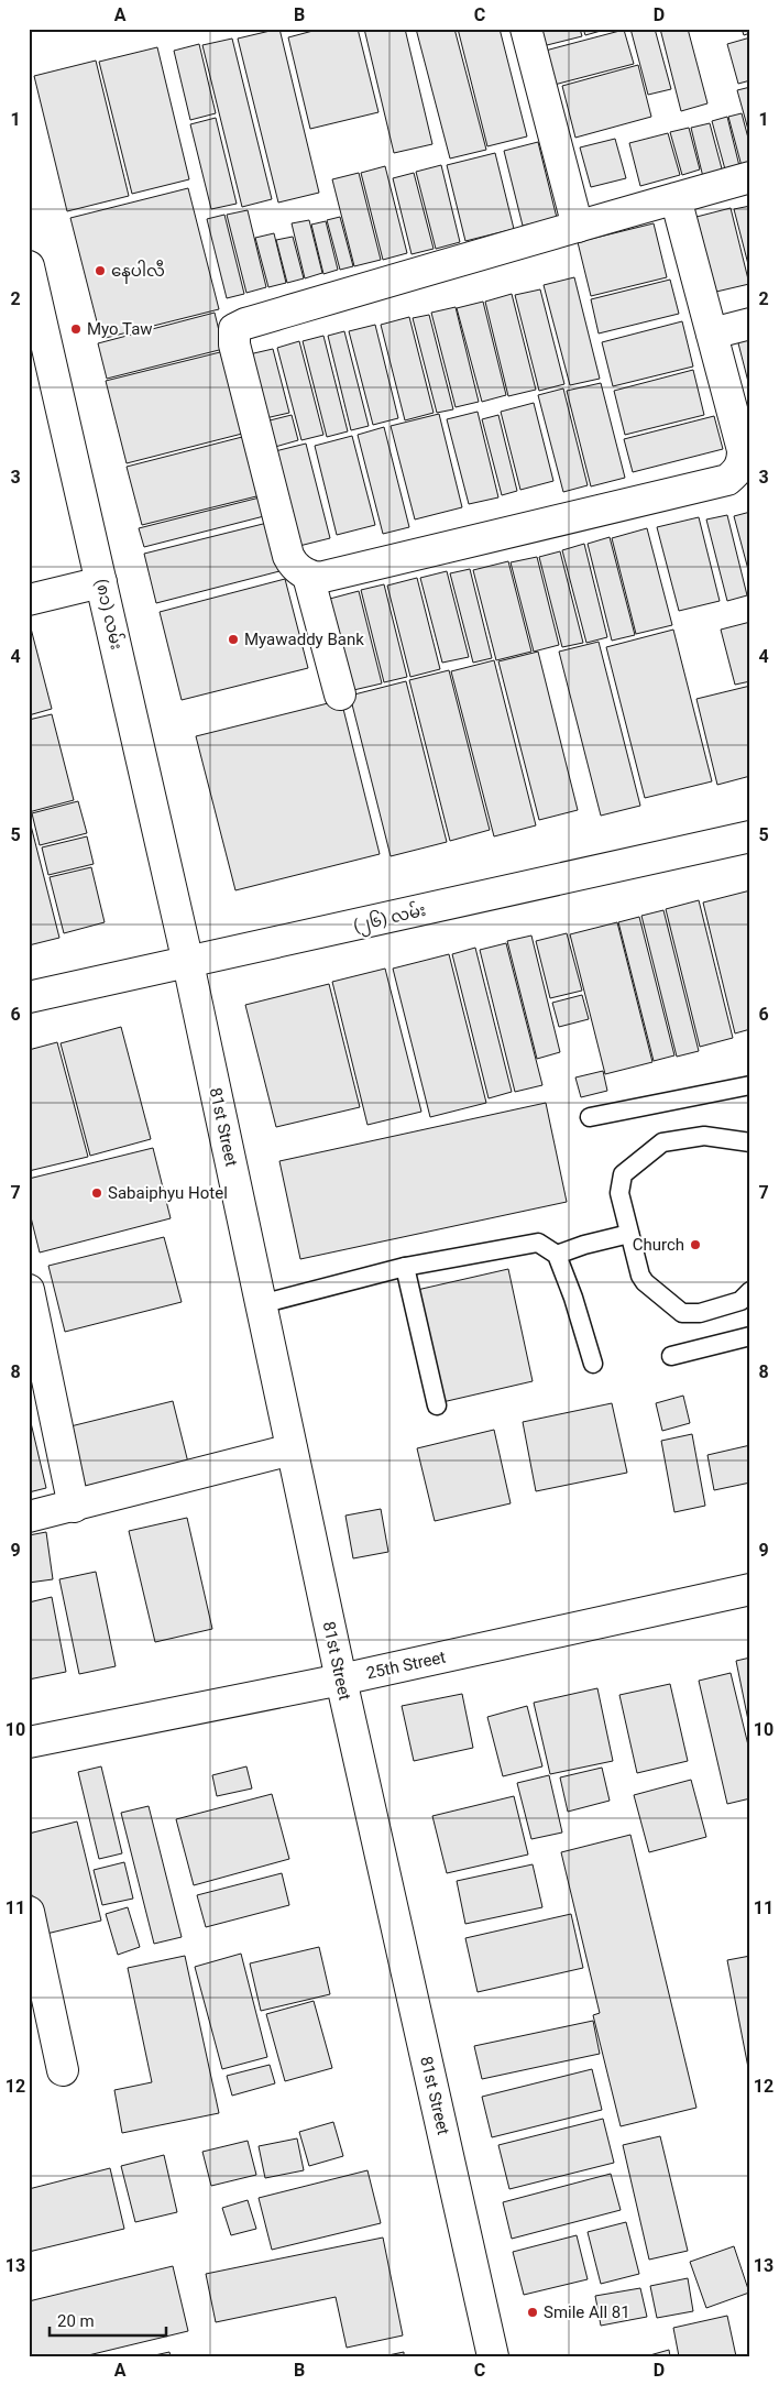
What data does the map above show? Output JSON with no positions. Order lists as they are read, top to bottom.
{
  "streets": {
    "street": [
      "(၈၁) လမ်း",
      "(၂၆) လမ်း",
      "81st Street",
      "25th Street"
    ]
  },
  "crossings": [
    ["(၈၁) လမ်း", "(၂၆) လမ်း"],
    ["(၈၁) လမ်း", "81st Street"],
    ["(၂၆) လမ်း", "81st Street"],
    ["81st Street", "25th Street"]
  ],
  "places": [
    "နေပါလီ",
    "Myo Taw",
    "Myawaddy Bank",
    "Sabaiphyu Hotel",
    "Church",
    "Smile All 81"
  ],
  "scale_bar": "20 m",
  "grid": {
    "columns": [
      "A",
      "B",
      "C",
      "D"
    ],
    "rows": [
      "1",
      "2",
      "3",
      "4",
      "5",
      "6",
      "7",
      "8",
      "9",
      "10",
      "11",
      "12",
      "13"
    ]
  }
}
